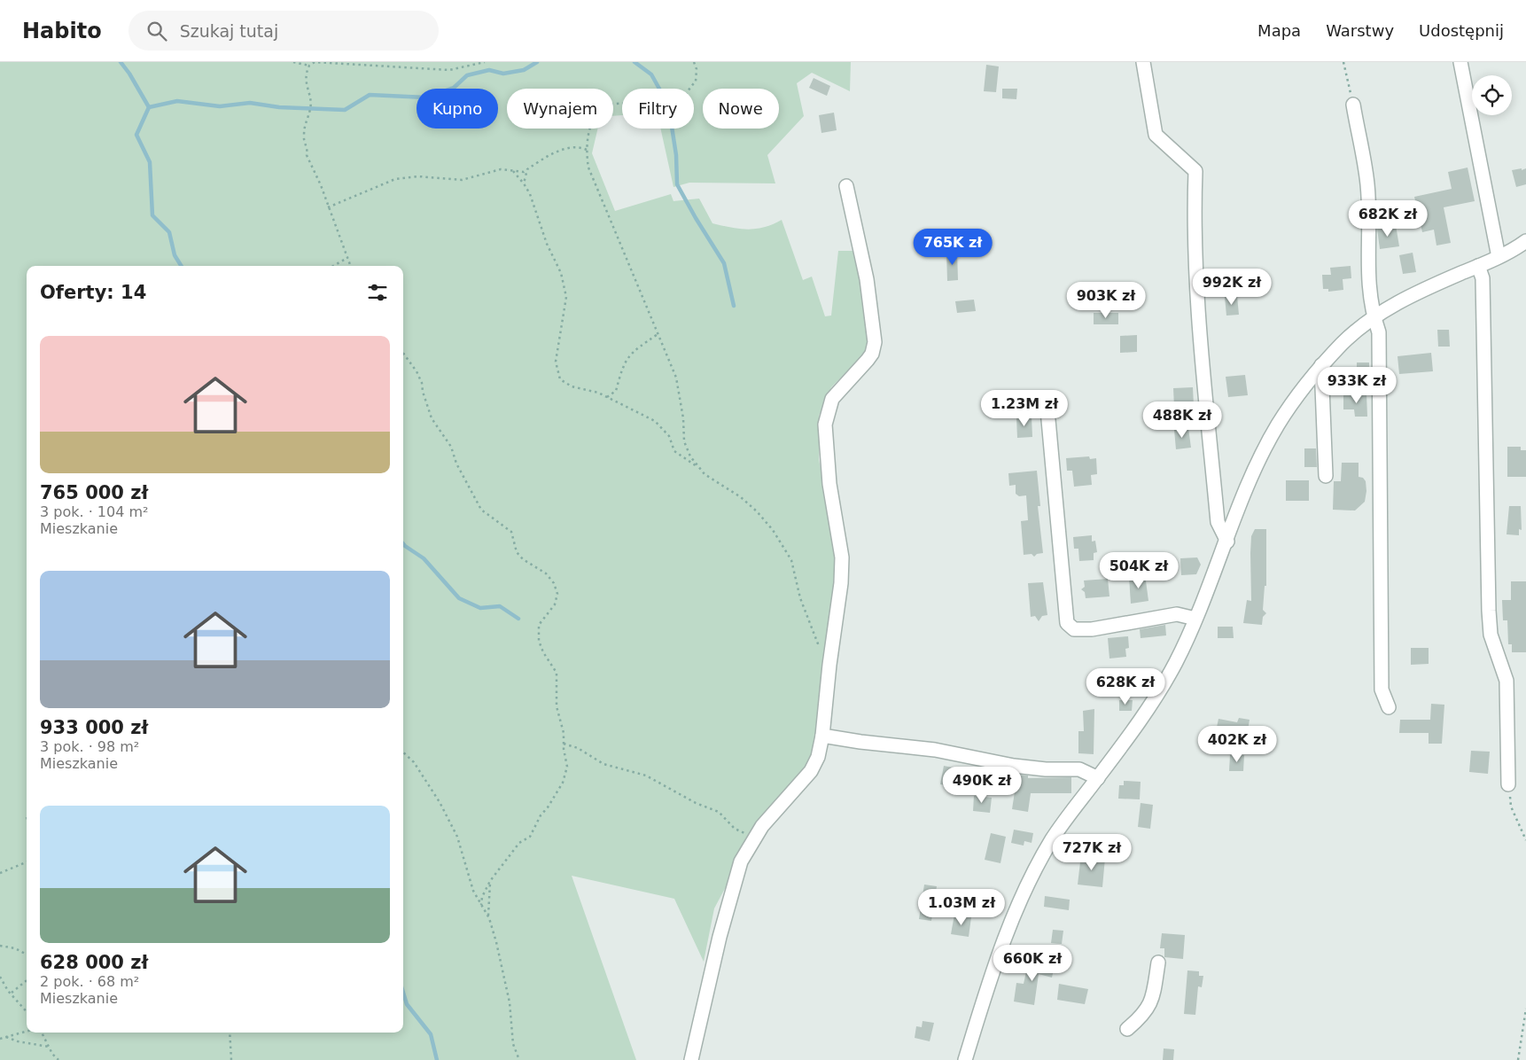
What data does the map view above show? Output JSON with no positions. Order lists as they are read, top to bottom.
{
  "page": {
    "header": "Habito",
    "search": "Szukaj tutaj",
    "nav": ["Mapa", "Warstwy", "Udostępnij"],
    "chip": [
      "Kupno",
      "Wynajem",
      "Filtry",
      "Nowe"
    ],
    "price": [
      "682K zł",
      "765K zł",
      "992K zł",
      "903K zł",
      "933K zł",
      "1.23M zł",
      "488K zł",
      "504K zł",
      "628K zł",
      "402K zł",
      "490K zł",
      "727K zł",
      "1.03M zł",
      "660K zł"
    ],
    "heading": "Oferty: 14",
    "list": [
      {
        "name": "765 000 zł",
        "note": "3 pok. · 104 m² · Mieszkanie"
      },
      {
        "name": "933 000 zł",
        "note": "3 pok. · 98 m² · Mieszkanie"
      },
      {
        "name": "628 000 zł",
        "note": "2 pok. · 68 m² · Mieszkanie"
      }
    ]
  }
}
